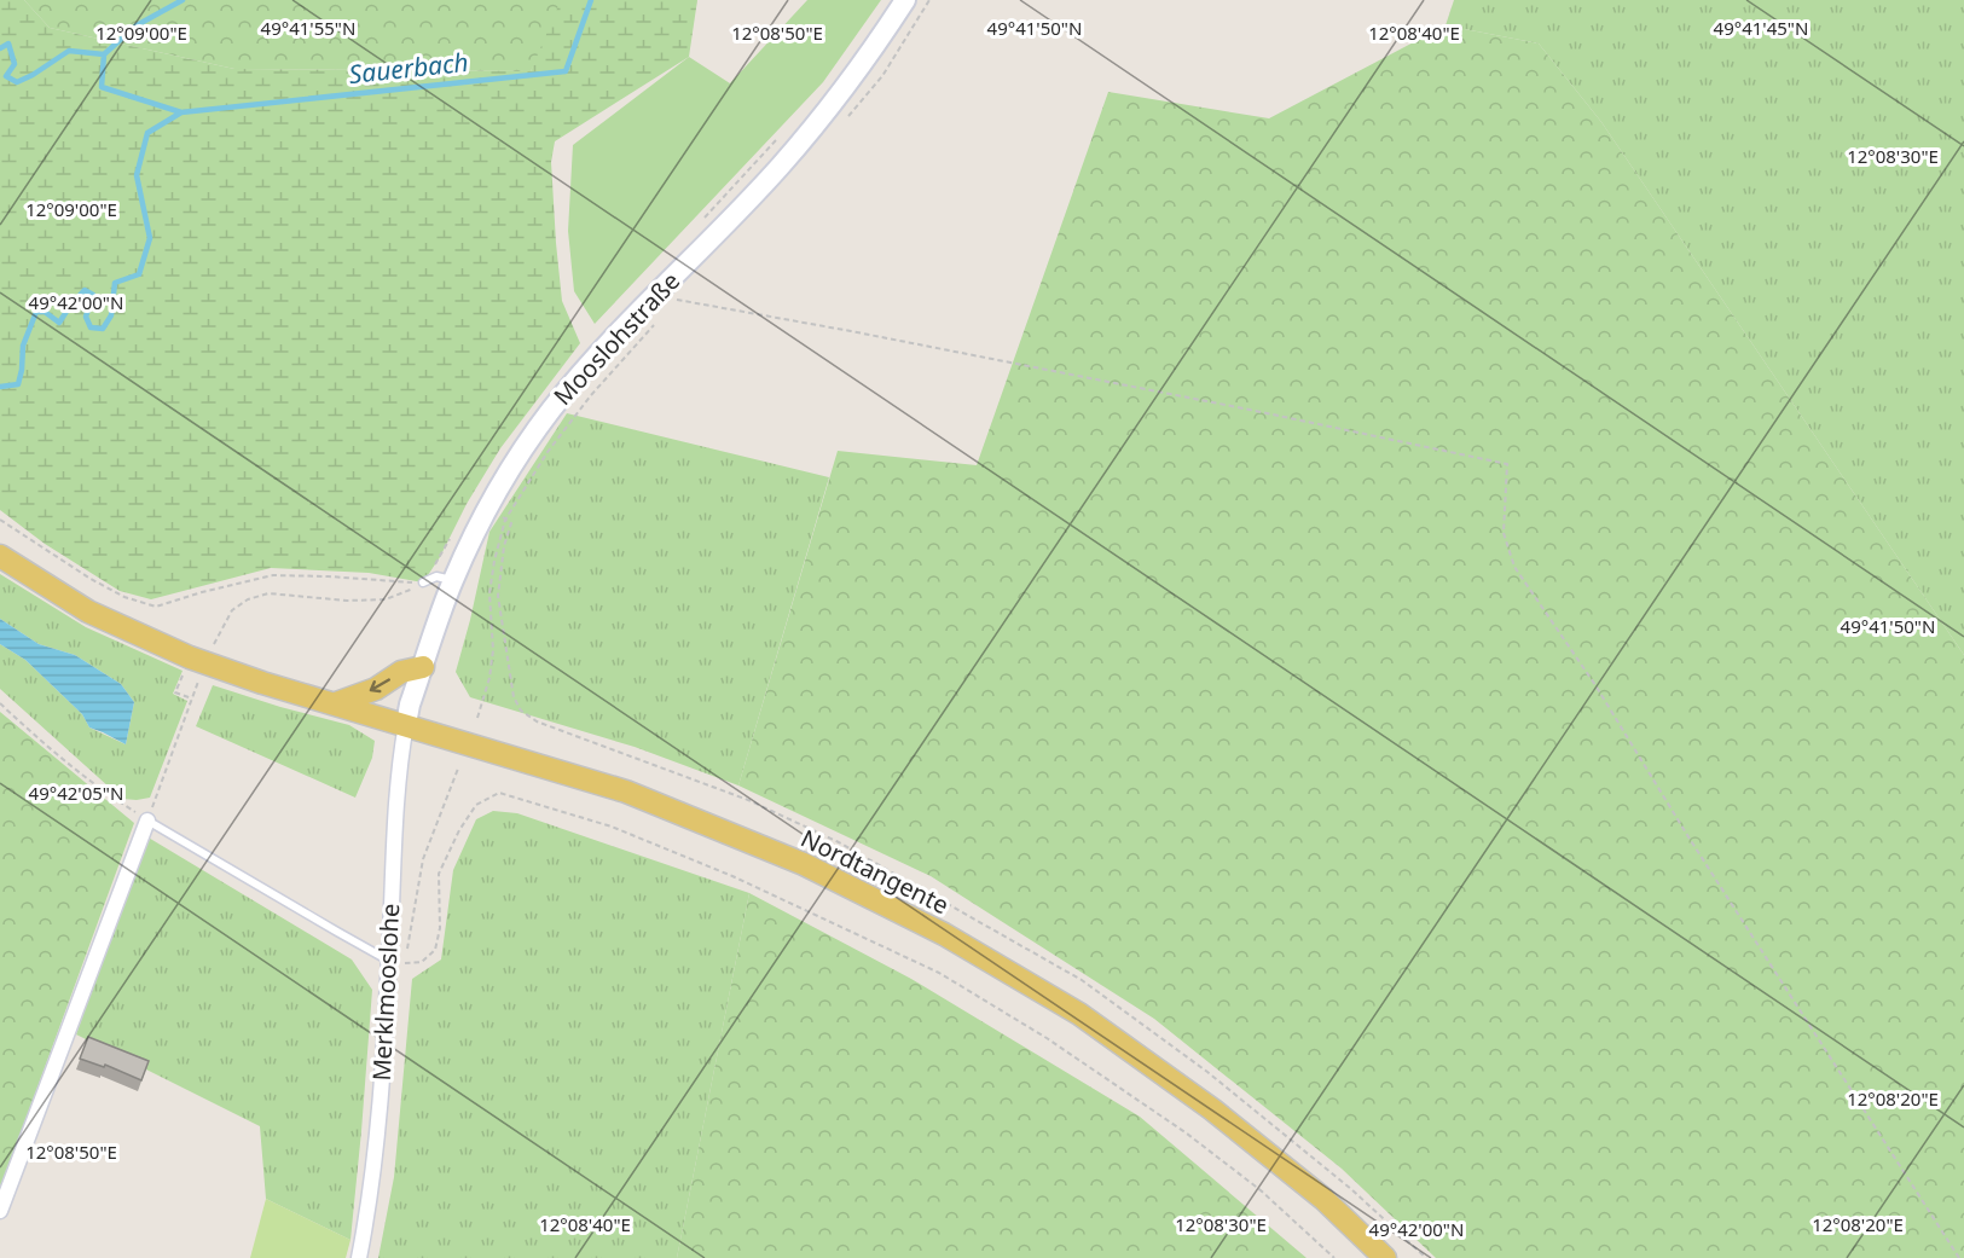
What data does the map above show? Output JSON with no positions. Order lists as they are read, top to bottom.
{
  "streets": {
    "main road": ["Nordtangente"],
    "street": ["Mooslohstraße", "Merklmooslohe"]
  },
  "crossings": [
    ["Mooslohstraße", "Nordtangente"],
    ["Mooslohstraße", "Merklmooslohe"],
    ["Nordtangente", "Merklmooslohe"]
  ],
  "water": ["Sauerbach"],
  "coordinates": [
    "49°41'55\"N",
    "49°41'50\"N",
    "49°41'45\"N",
    "12°09'00\"E",
    "12°08'50\"E",
    "12°08'40\"E",
    "12°08'30\"E",
    "49°42'00\"N",
    "49°42'05\"N",
    "12°08'20\"E"
  ]
}
